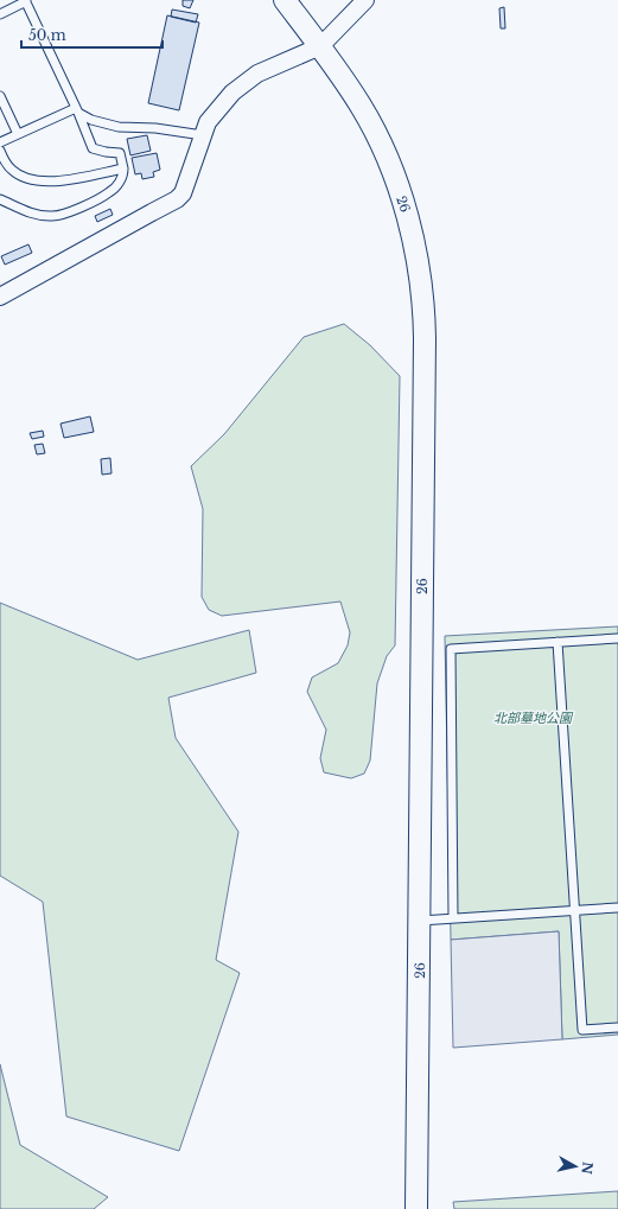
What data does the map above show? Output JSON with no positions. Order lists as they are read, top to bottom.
{
  "streets": {
    "street": ["26"]
  },
  "parks": ["北部墓地公園"],
  "scale_bar": "50 m",
  "north": "right"
}
